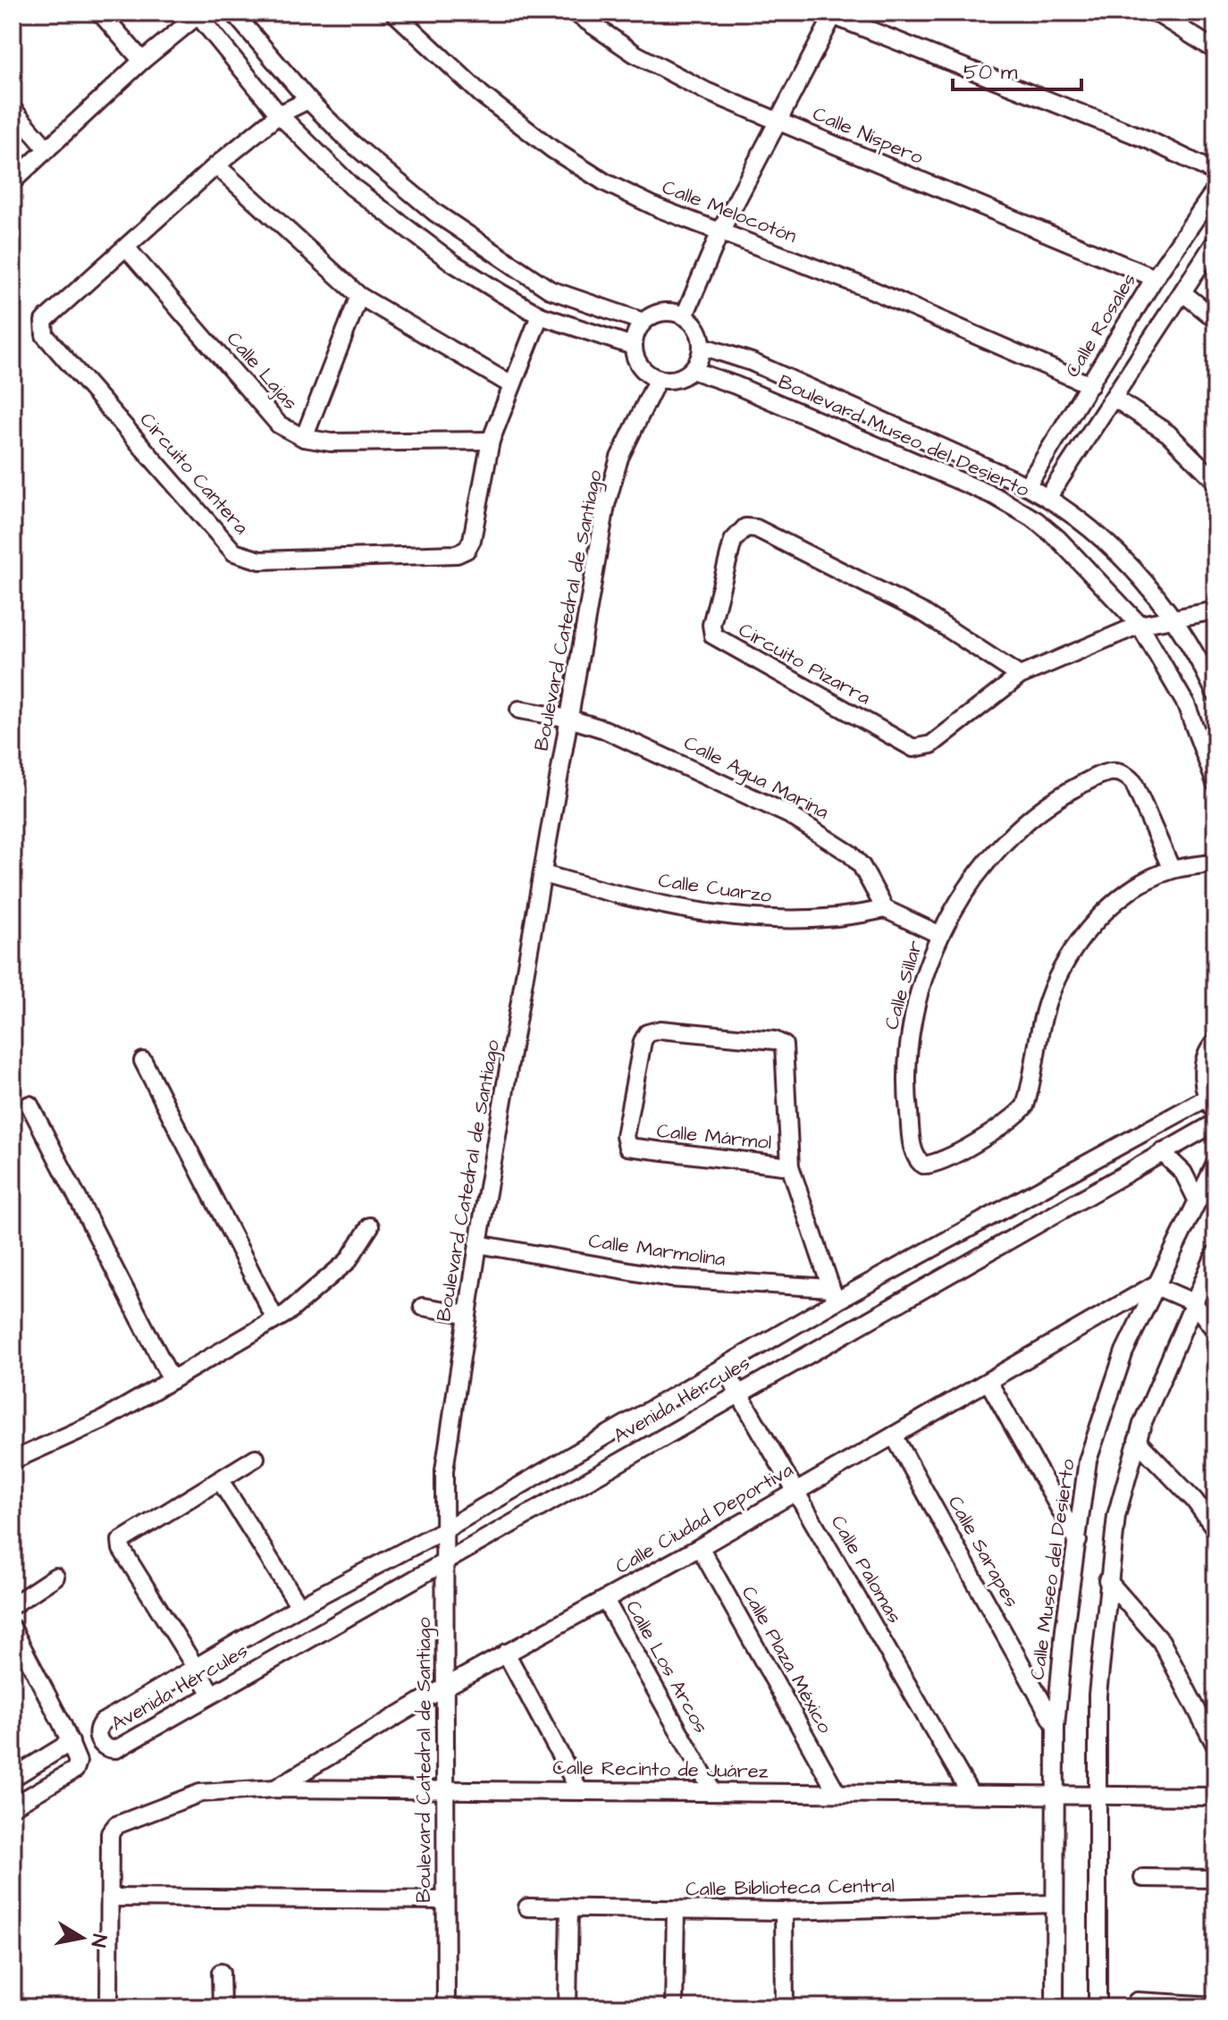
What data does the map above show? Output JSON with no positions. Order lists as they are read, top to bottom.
{
  "streets": {
    "street": [
      "Calle Níspero",
      "Calle Melocotón",
      "Calle Rosales",
      "Calle Lajas",
      "Boulevard Museo del Desierto",
      "Circuito Cantera",
      "Boulevard Catedral de Santiago",
      "Circuito Pizarra",
      "Calle Agua Marina",
      "Calle Cuarzo",
      "Calle Sillar",
      "Calle Mármol",
      "Calle Marmolina",
      "Avenida Hércules",
      "Calle Ciudad Deportiva",
      "Calle Sarapes",
      "Calle Palomas",
      "Calle Museo del Desierto",
      "Calle Plaza México",
      "Calle Los Arcos",
      "Calle Recinto de Juárez",
      "Calle Biblioteca Central"
    ]
  },
  "crossings": [
    ["Calle Níspero", "Calle Rosales"],
    ["Calle Melocotón", "Calle Rosales"],
    ["Calle Rosales", "Boulevard Museo del Desierto"],
    ["Calle Lajas", "Circuito Cantera"],
    ["Boulevard Museo del Desierto", "Boulevard Catedral de Santiago"],
    ["Boulevard Museo del Desierto", "Circuito Pizarra"],
    ["Boulevard Catedral de Santiago", "Calle Agua Marina"],
    ["Boulevard Catedral de Santiago", "Calle Cuarzo"],
    ["Boulevard Catedral de Santiago", "Calle Marmolina"],
    ["Boulevard Catedral de Santiago", "Avenida Hércules"],
    ["Boulevard Catedral de Santiago", "Calle Ciudad Deportiva"],
    ["Boulevard Catedral de Santiago", "Calle Recinto de Juárez"],
    ["Calle Agua Marina", "Calle Cuarzo"],
    ["Calle Mármol", "Calle Marmolina"],
    ["Calle Mármol", "Avenida Hércules"],
    ["Calle Marmolina", "Avenida Hércules"],
    ["Avenida Hércules", "Calle Palomas"],
    ["Calle Ciudad Deportiva", "Calle Sarapes"],
    ["Calle Ciudad Deportiva", "Calle Palomas"],
    ["Calle Ciudad Deportiva", "Calle Museo del Desierto"],
    ["Calle Ciudad Deportiva", "Calle Plaza México"],
    ["Calle Ciudad Deportiva", "Calle Los Arcos"],
    ["Calle Ciudad Deportiva", "Calle Recinto de Juárez"],
    ["Calle Sarapes", "Calle Museo del Desierto"],
    ["Calle Palomas", "Calle Recinto de Juárez"],
    ["Calle Museo del Desierto", "Calle Recinto de Juárez"],
    ["Calle Museo del Desierto", "Calle Biblioteca Central"],
    ["Calle Plaza México", "Calle Recinto de Juárez"],
    ["Calle Los Arcos", "Calle Recinto de Juárez"]
  ],
  "scale_bar": "50 m",
  "north": "right"
}
